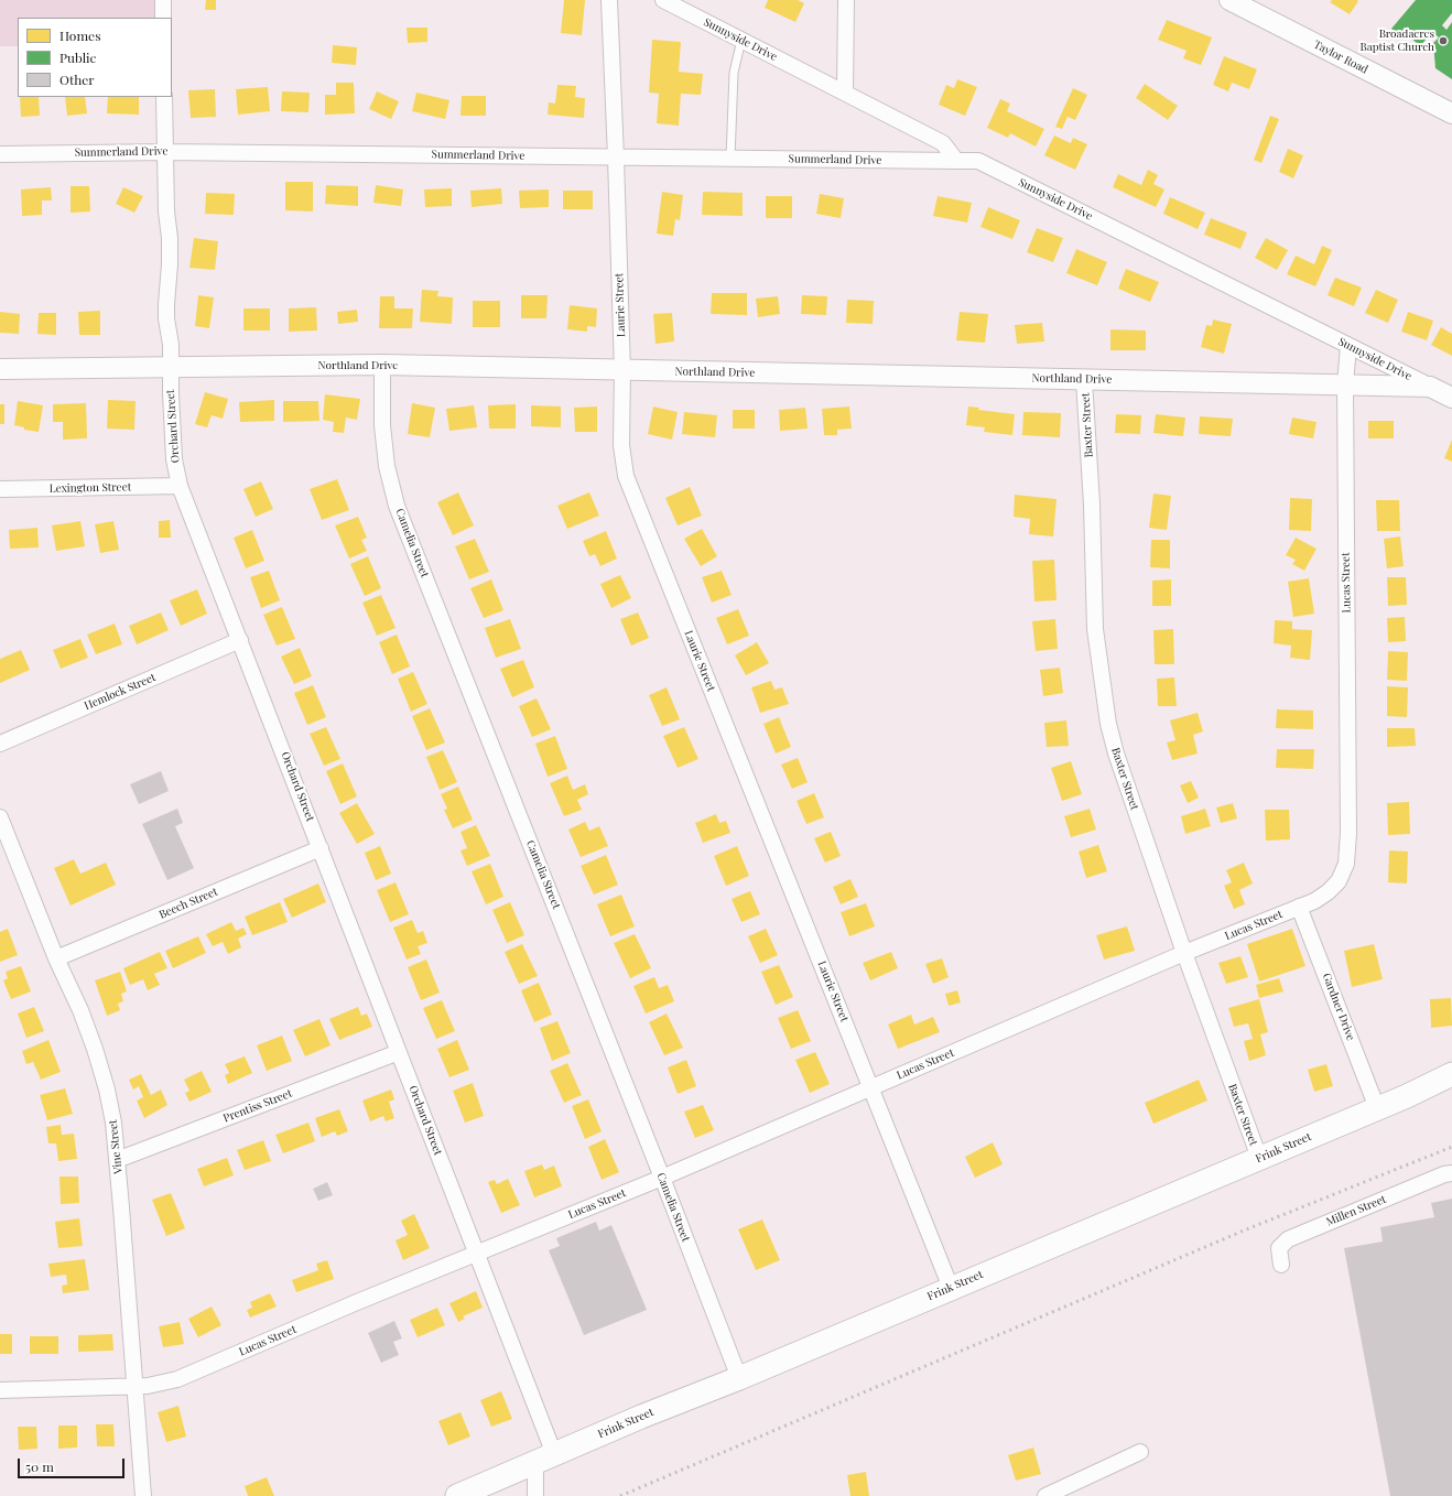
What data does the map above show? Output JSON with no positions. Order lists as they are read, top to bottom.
{
  "streets": {
    "main road": ["Frink Street"],
    "street": [
      "Sunnyside Drive",
      "Taylor Road",
      "Summerland Drive",
      "Laurie Street",
      "Northland Drive",
      "Baxter Street",
      "Orchard Street",
      "Lexington Street",
      "Camelia Street",
      "Lucas Street",
      "Hemlock Street",
      "Beech Street",
      "Gardner Drive",
      "Prentiss Street",
      "Vine Street",
      "Millen Street"
    ]
  },
  "crossings": [
    ["Sunnyside Drive", "Summerland Drive"],
    ["Sunnyside Drive", "Northland Drive"],
    ["Sunnyside Drive", "Lucas Street"],
    ["Summerland Drive", "Laurie Street"],
    ["Summerland Drive", "Orchard Street"],
    ["Laurie Street", "Northland Drive"],
    ["Laurie Street", "Lucas Street"],
    ["Laurie Street", "Frink Street"],
    ["Northland Drive", "Baxter Street"],
    ["Northland Drive", "Orchard Street"],
    ["Northland Drive", "Camelia Street"],
    ["Northland Drive", "Lucas Street"],
    ["Baxter Street", "Lucas Street"],
    ["Baxter Street", "Frink Street"],
    ["Orchard Street", "Lexington Street"],
    ["Orchard Street", "Lucas Street"],
    ["Orchard Street", "Hemlock Street"],
    ["Orchard Street", "Beech Street"],
    ["Orchard Street", "Prentiss Street"],
    ["Orchard Street", "Frink Street"],
    ["Camelia Street", "Lucas Street"],
    ["Camelia Street", "Frink Street"],
    ["Lucas Street", "Gardner Drive"],
    ["Lucas Street", "Vine Street"],
    ["Beech Street", "Vine Street"],
    ["Gardner Drive", "Frink Street"],
    ["Prentiss Street", "Vine Street"]
  ],
  "places": ["Broadacres Baptist Church"],
  "legend": ["Homes", "Public", "Other"],
  "scale_bar": "50 m"
}
